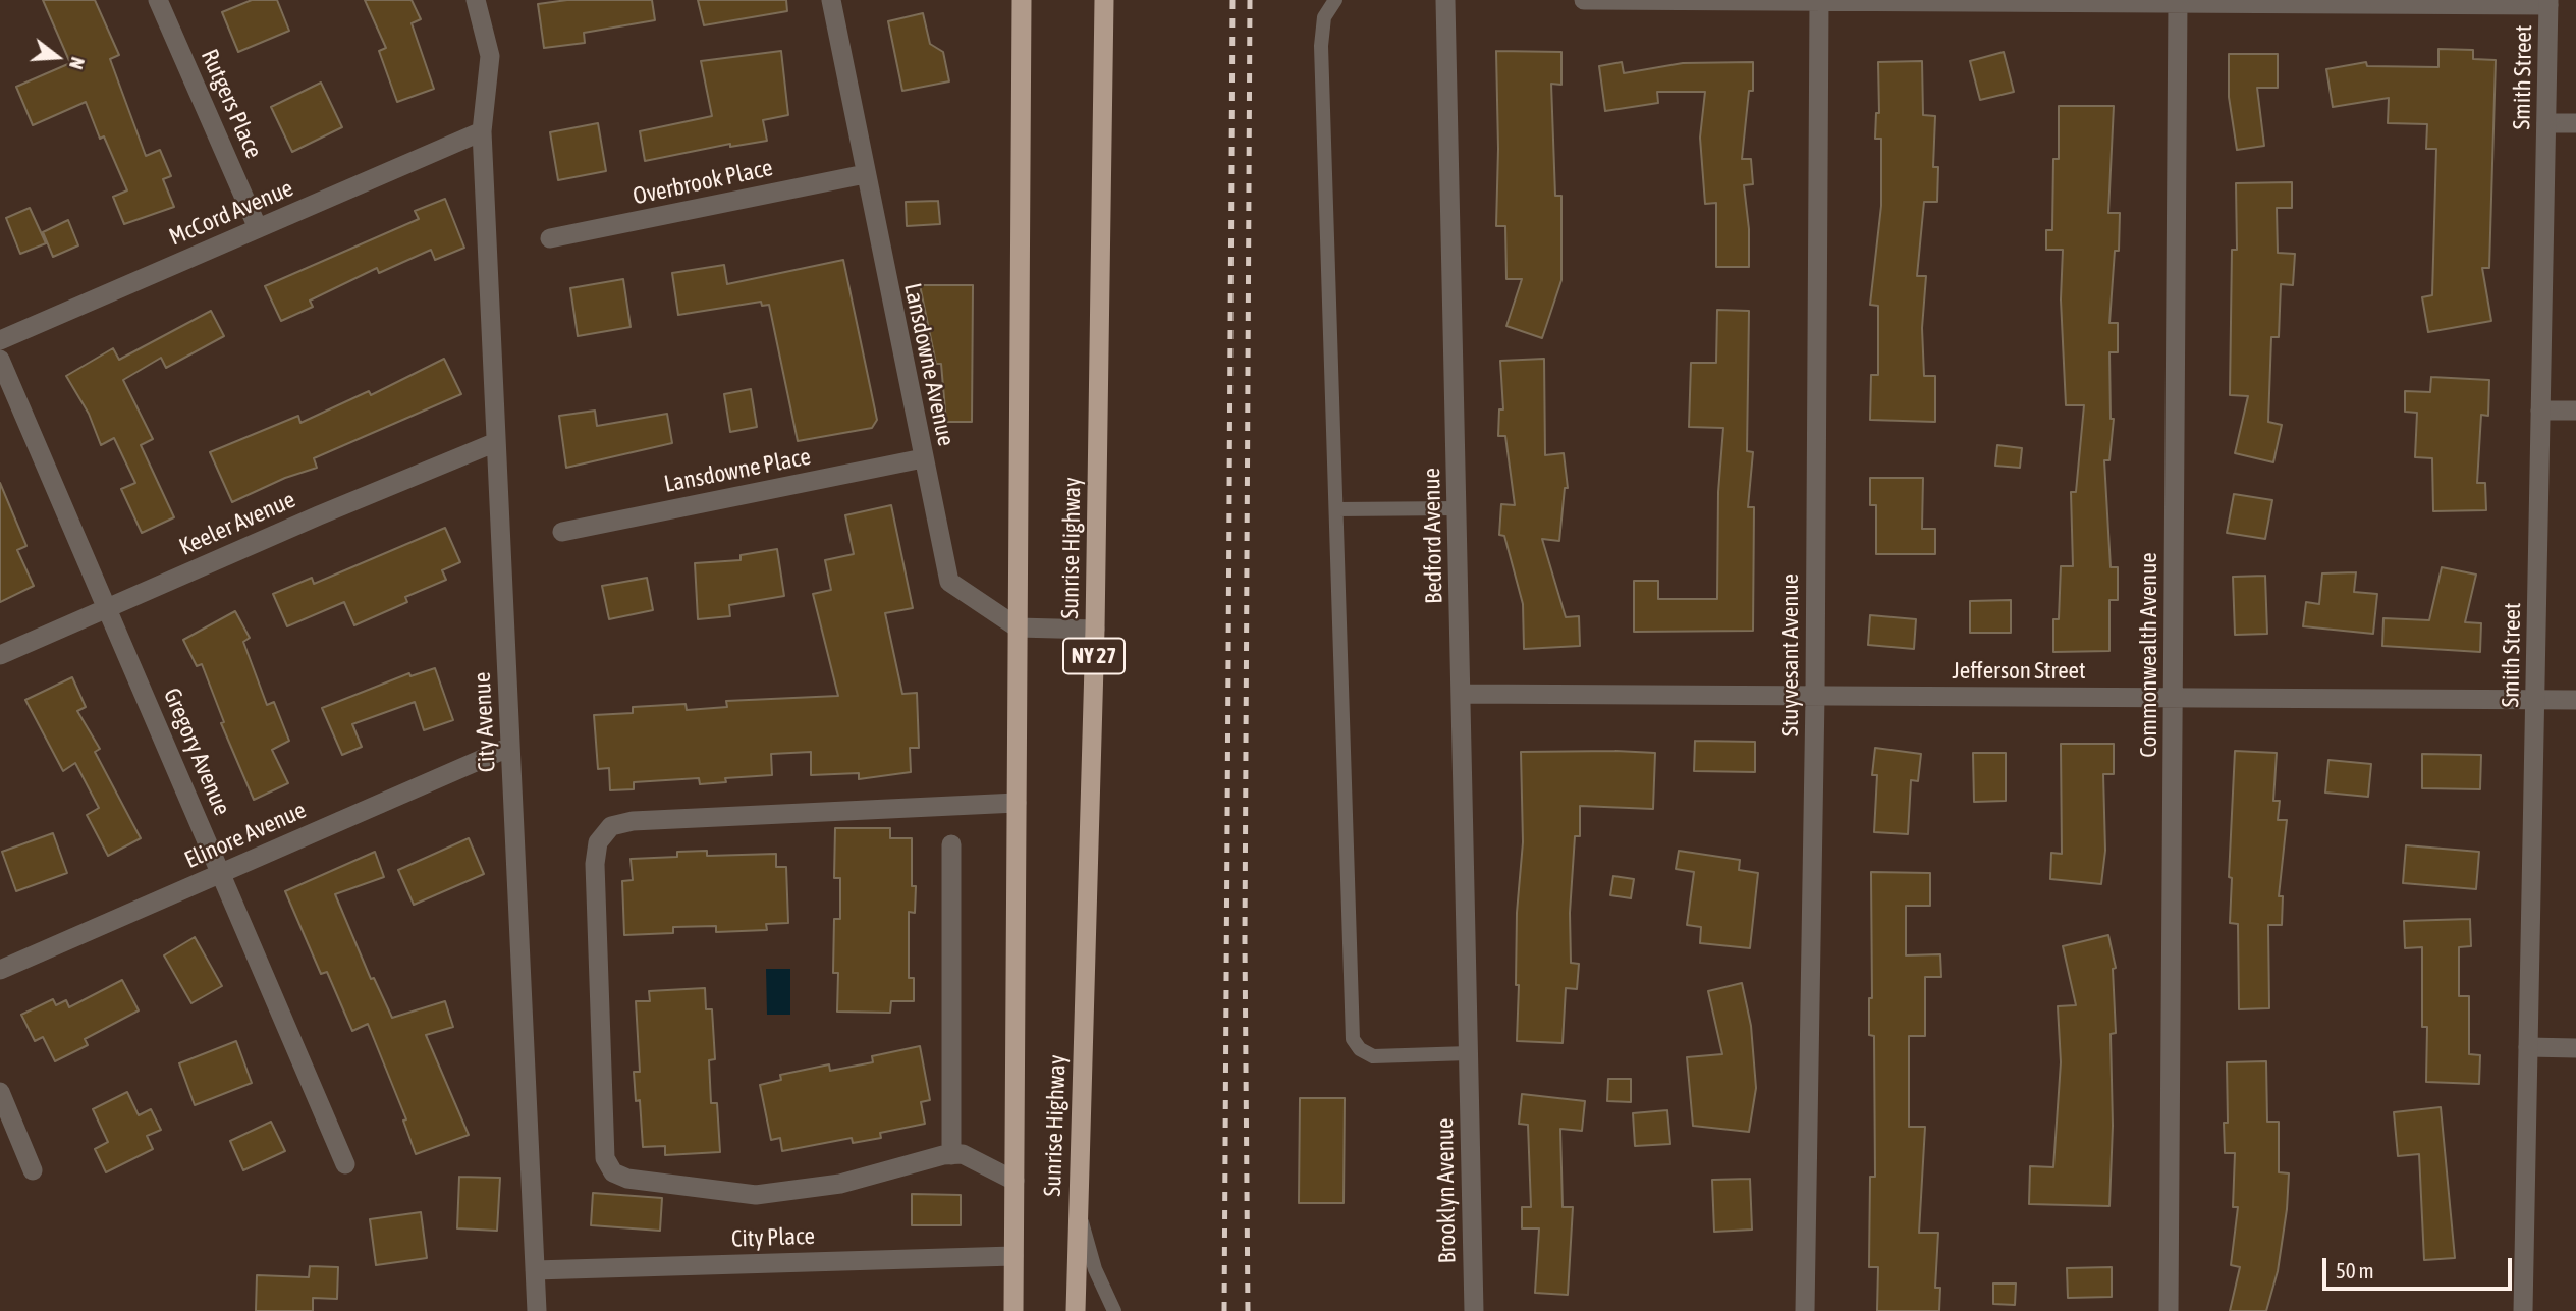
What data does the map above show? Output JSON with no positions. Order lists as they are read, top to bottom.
{
  "streets": {
    "highway": ["Sunrise Highway", "NY 27"],
    "street": [
      "Smith Street",
      "Rutgers Place",
      "Overbrook Place",
      "McCord Avenue",
      "Lansdowne Avenue",
      "Lansdowne Place",
      "Keeler Avenue",
      "Bedford Avenue",
      "Stuyvesant Avenue",
      "Commonwealth Avenue",
      "Jefferson Street",
      "City Avenue",
      "Gregory Avenue",
      "Elinore Avenue",
      "Brooklyn Avenue",
      "City Place"
    ]
  },
  "crossings": [
    ["Smith Street", "Jefferson Street"],
    ["Rutgers Place", "McCord Avenue"],
    ["Overbrook Place", "Lansdowne Avenue"],
    ["McCord Avenue", "City Avenue"],
    ["Lansdowne Avenue", "Lansdowne Place"],
    ["Lansdowne Avenue", "Sunrise Highway"],
    ["Keeler Avenue", "City Avenue"],
    ["Keeler Avenue", "Gregory Avenue"],
    ["Bedford Avenue", "Jefferson Street"],
    ["Bedford Avenue", "Brooklyn Avenue"],
    ["Sunrise Highway", "City Place"],
    ["Stuyvesant Avenue", "Jefferson Street"],
    ["Commonwealth Avenue", "Jefferson Street"],
    ["City Avenue", "Elinore Avenue"],
    ["City Avenue", "City Place"],
    ["Gregory Avenue", "Elinore Avenue"]
  ],
  "scale_bar": "50 m",
  "north": "right"
}
